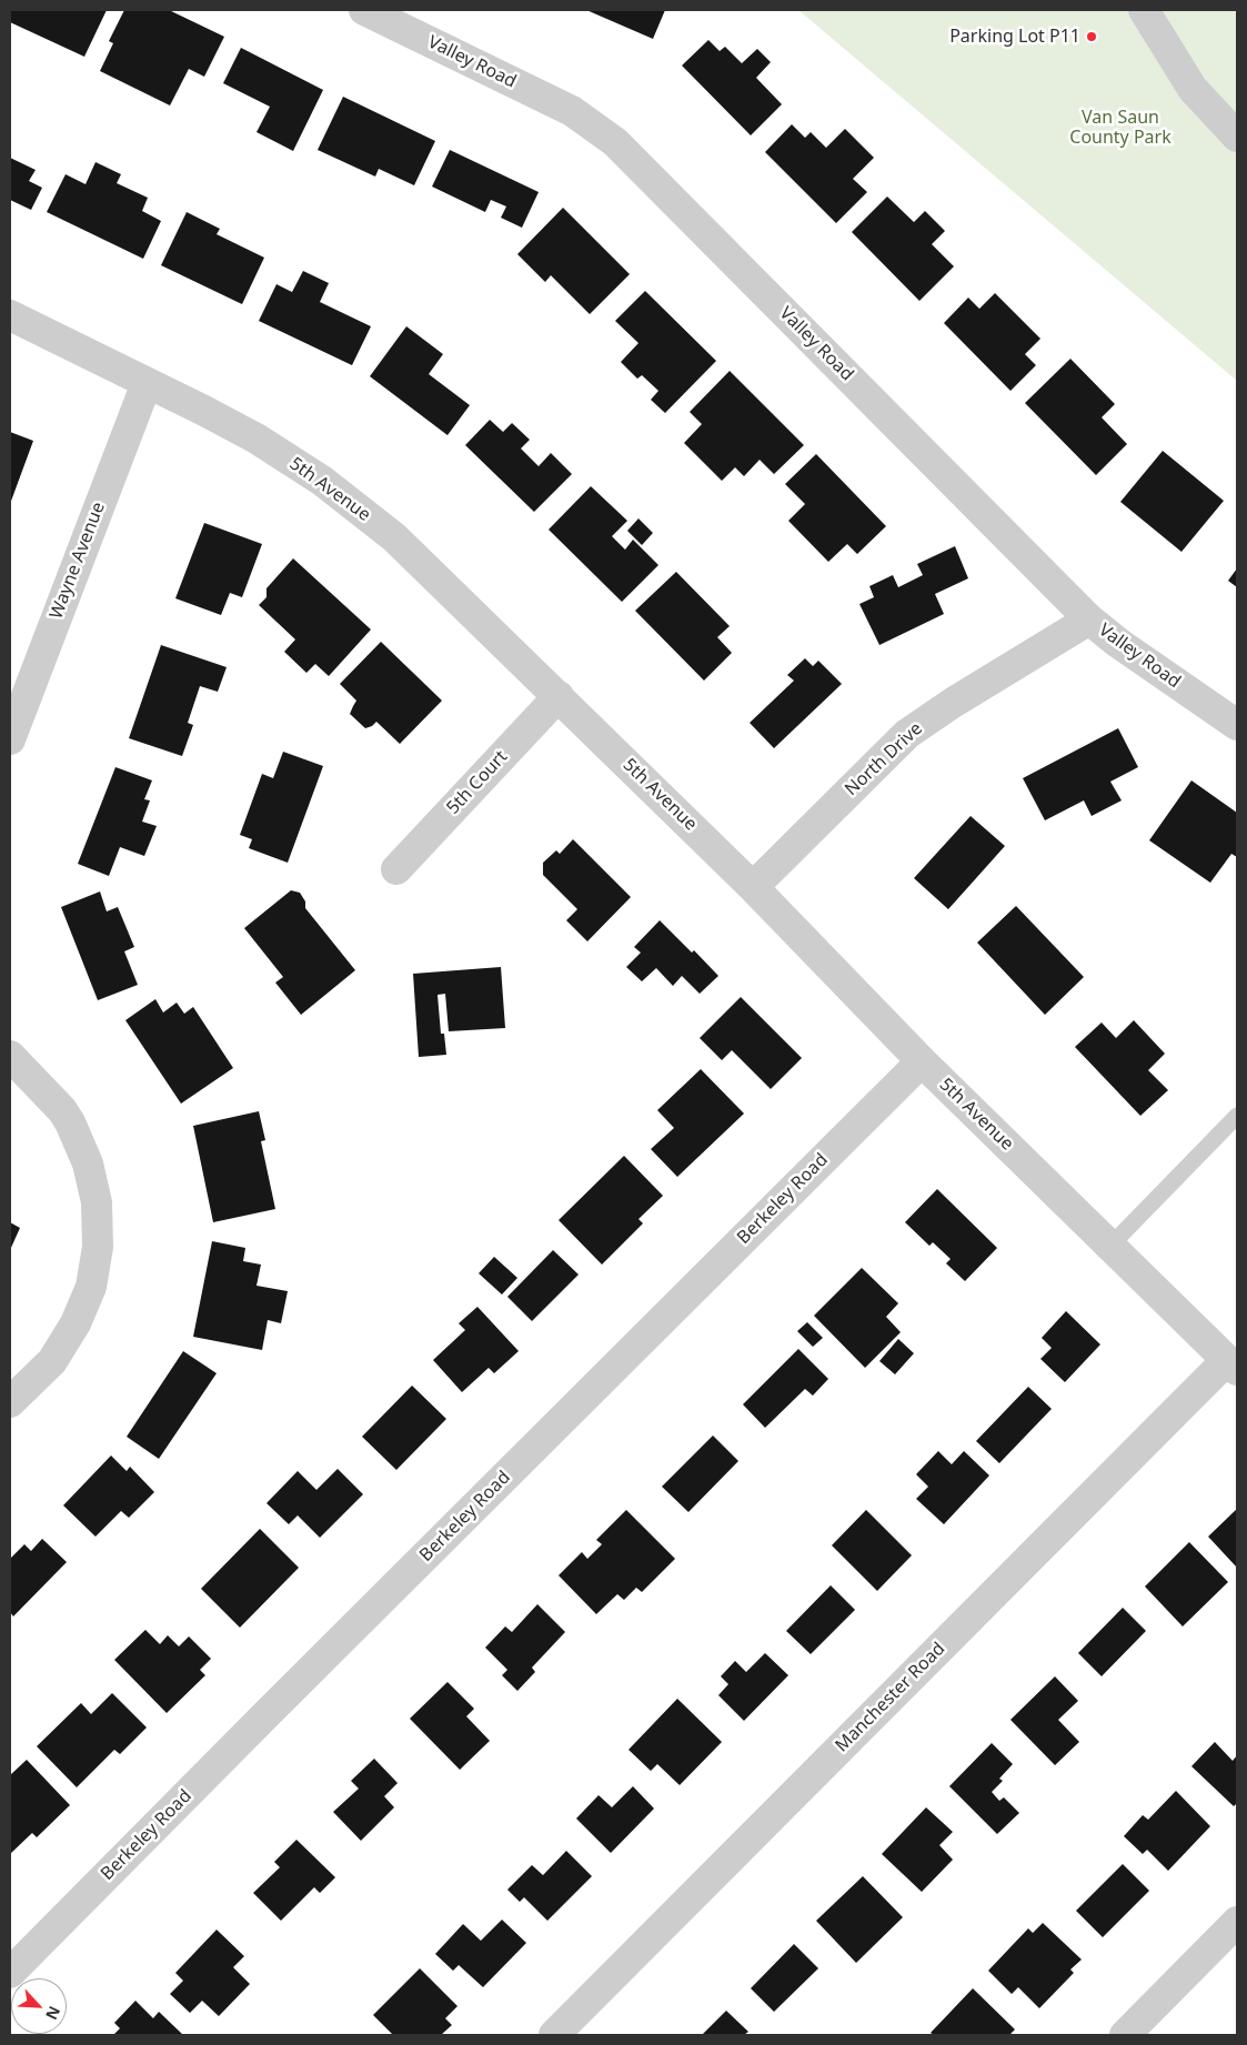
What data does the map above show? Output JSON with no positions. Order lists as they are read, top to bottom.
{
  "streets": {
    "street": [
      "Valley Road",
      "5th Avenue",
      "Wayne Avenue",
      "North Drive",
      "5th Court",
      "Berkeley Road",
      "Manchester Road"
    ]
  },
  "crossings": [
    ["Valley Road", "North Drive"],
    ["5th Avenue", "Wayne Avenue"],
    ["5th Avenue", "North Drive"],
    ["5th Avenue", "5th Court"],
    ["5th Avenue", "Berkeley Road"],
    ["5th Avenue", "Manchester Road"]
  ],
  "parks": ["Van Saun County Park"],
  "places": ["Parking Lot P11"],
  "north": "bottom right"
}
